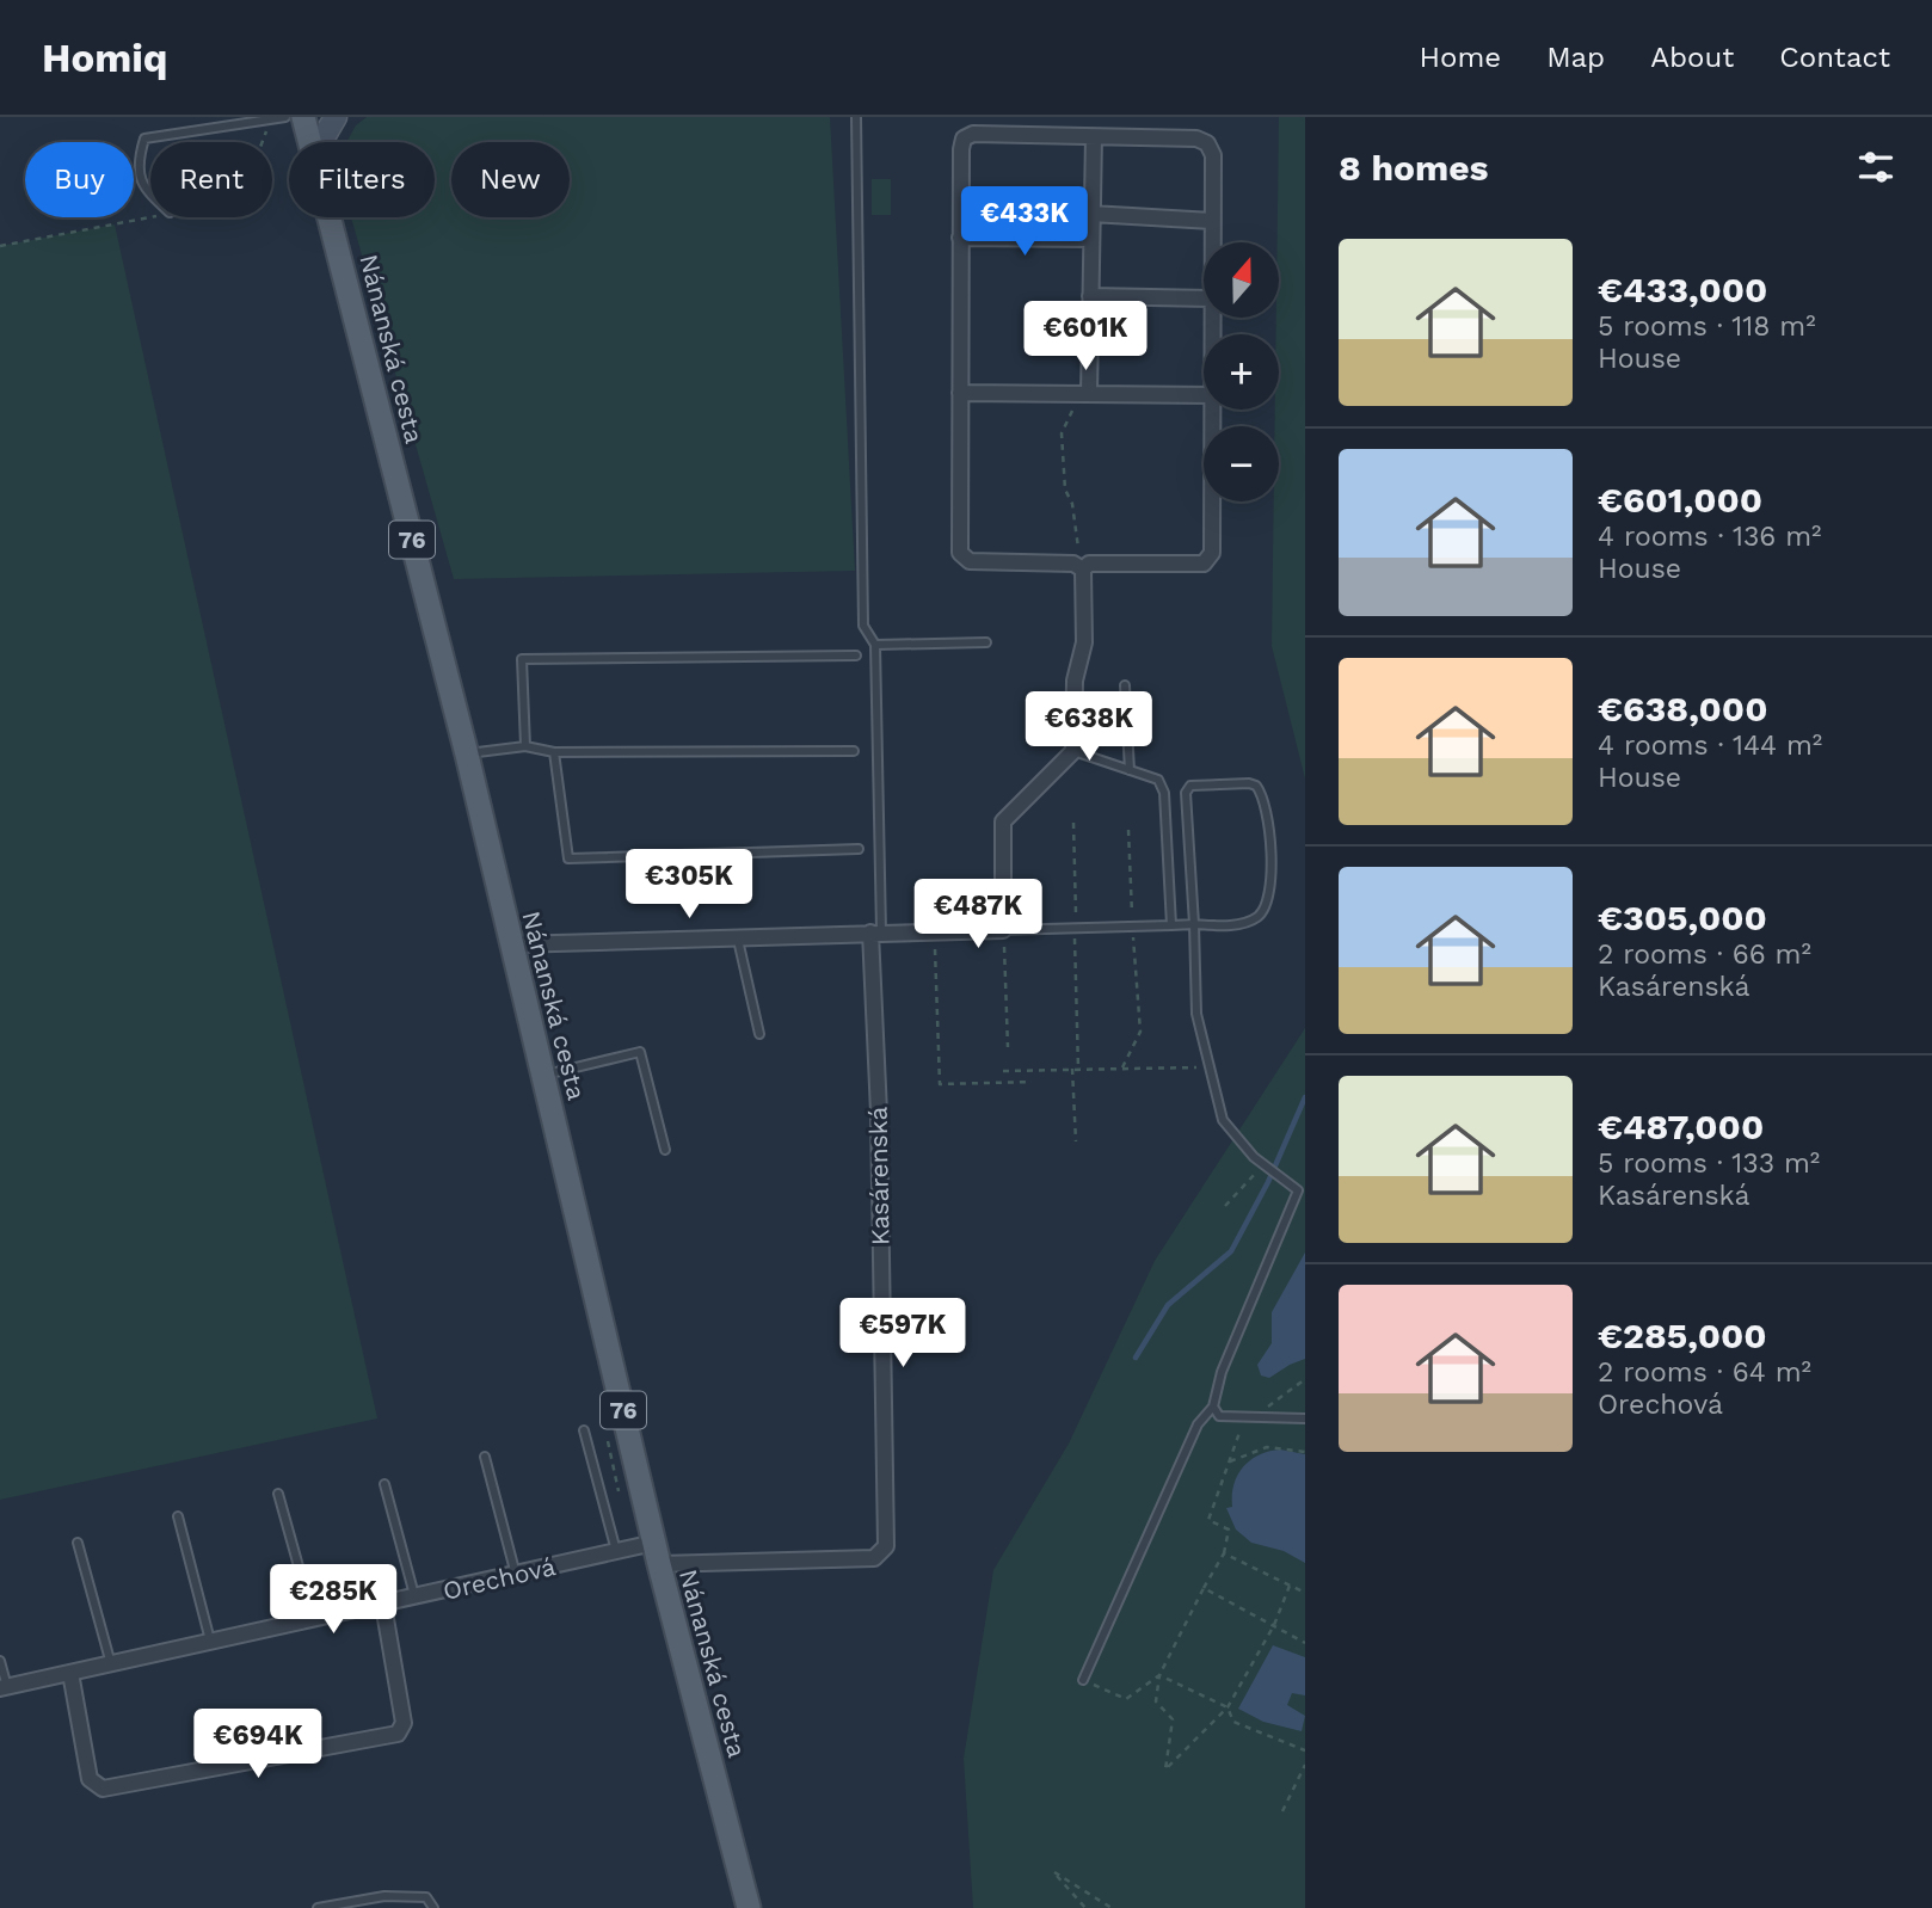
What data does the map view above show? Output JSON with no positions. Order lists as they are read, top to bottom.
{
  "streets": {
    "main road": ["Nánanská cesta", "76"],
    "street": ["Kasárenská", "Orechová"]
  },
  "crossings": [
    ["Nánanská cesta", "Kasárenská"],
    ["Nánanská cesta", "Orechová"],
    ["Kasárenská", "Orechová"]
  ],
  "north": "top",
  "page": {
    "header": "Homiq",
    "nav": [
      "Home",
      "Map",
      "About",
      "Contact"
    ],
    "heading": "8 homes",
    "chip": [
      "Buy",
      "Rent",
      "Filters",
      "New"
    ],
    "price": [
      "€433K",
      "€601K",
      "€638K",
      "€305K",
      "€487K",
      "€597K",
      "€285K",
      "€694K"
    ],
    "list": [
      {
        "name": "€433,000",
        "note": "5 rooms · 118 m² · House"
      },
      {
        "name": "€601,000",
        "note": "4 rooms · 136 m² · House"
      },
      {
        "name": "€638,000",
        "note": "4 rooms · 144 m² · House"
      },
      {
        "name": "€305,000",
        "note": "2 rooms · 66 m² · Kasárenská"
      },
      {
        "name": "€487,000",
        "note": "5 rooms · 133 m² · Kasárenská"
      },
      {
        "name": "€285,000",
        "note": "2 rooms · 64 m² · Orechová"
      }
    ],
    "map_buttons": ["+", "−"]
  }
}
